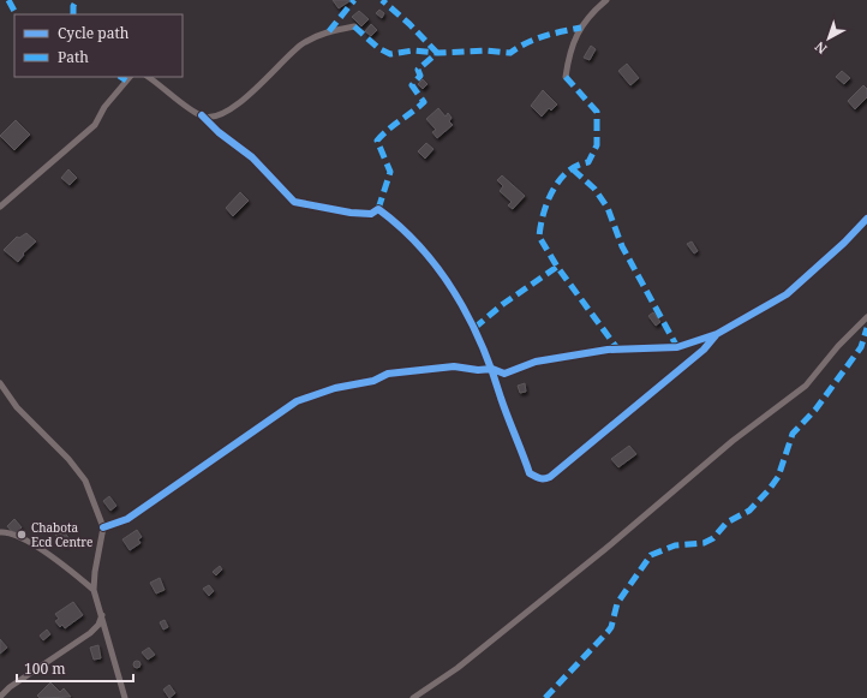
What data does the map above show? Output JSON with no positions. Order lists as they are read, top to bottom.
{
  "places": ["Chabota Ecd Centre"],
  "legend": ["Cycle path", "Path"],
  "scale_bar": "100 m",
  "north": "bottom left"
}
